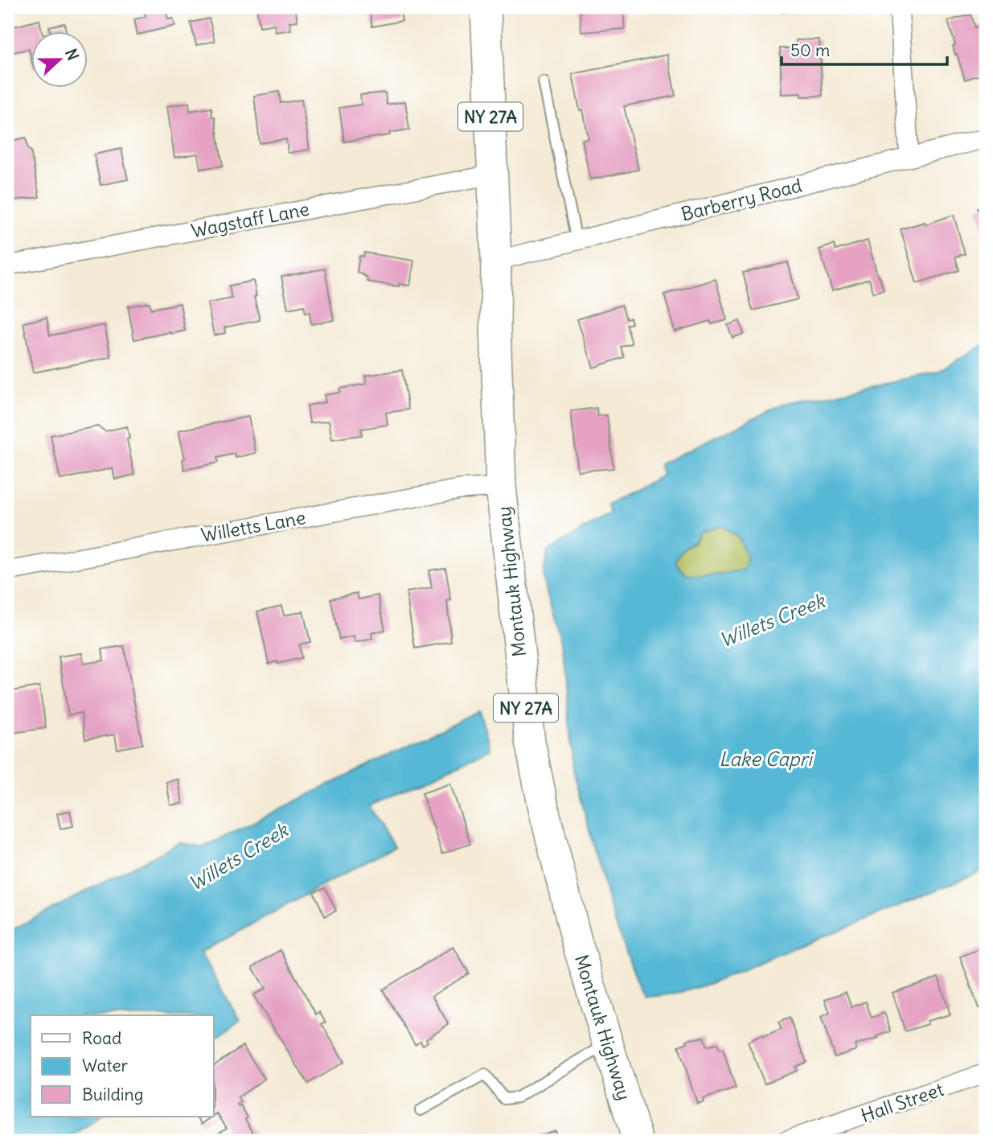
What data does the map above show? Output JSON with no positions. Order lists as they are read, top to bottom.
{
  "streets": {
    "main road": ["NY 27A", "Montauk Highway"],
    "street": [
      "Barberry Road",
      "Wagstaff Lane",
      "Willetts Lane",
      "Hall Street"
    ]
  },
  "crossings": [
    ["Barberry Road", "Montauk Highway"],
    ["Wagstaff Lane", "Montauk Highway"],
    ["Willetts Lane", "Montauk Highway"]
  ],
  "water": ["Willets Creek", "Lake Capri"],
  "legend": ["Road", "Water", "Building"],
  "scale_bar": "50 m",
  "north": "right"
}
